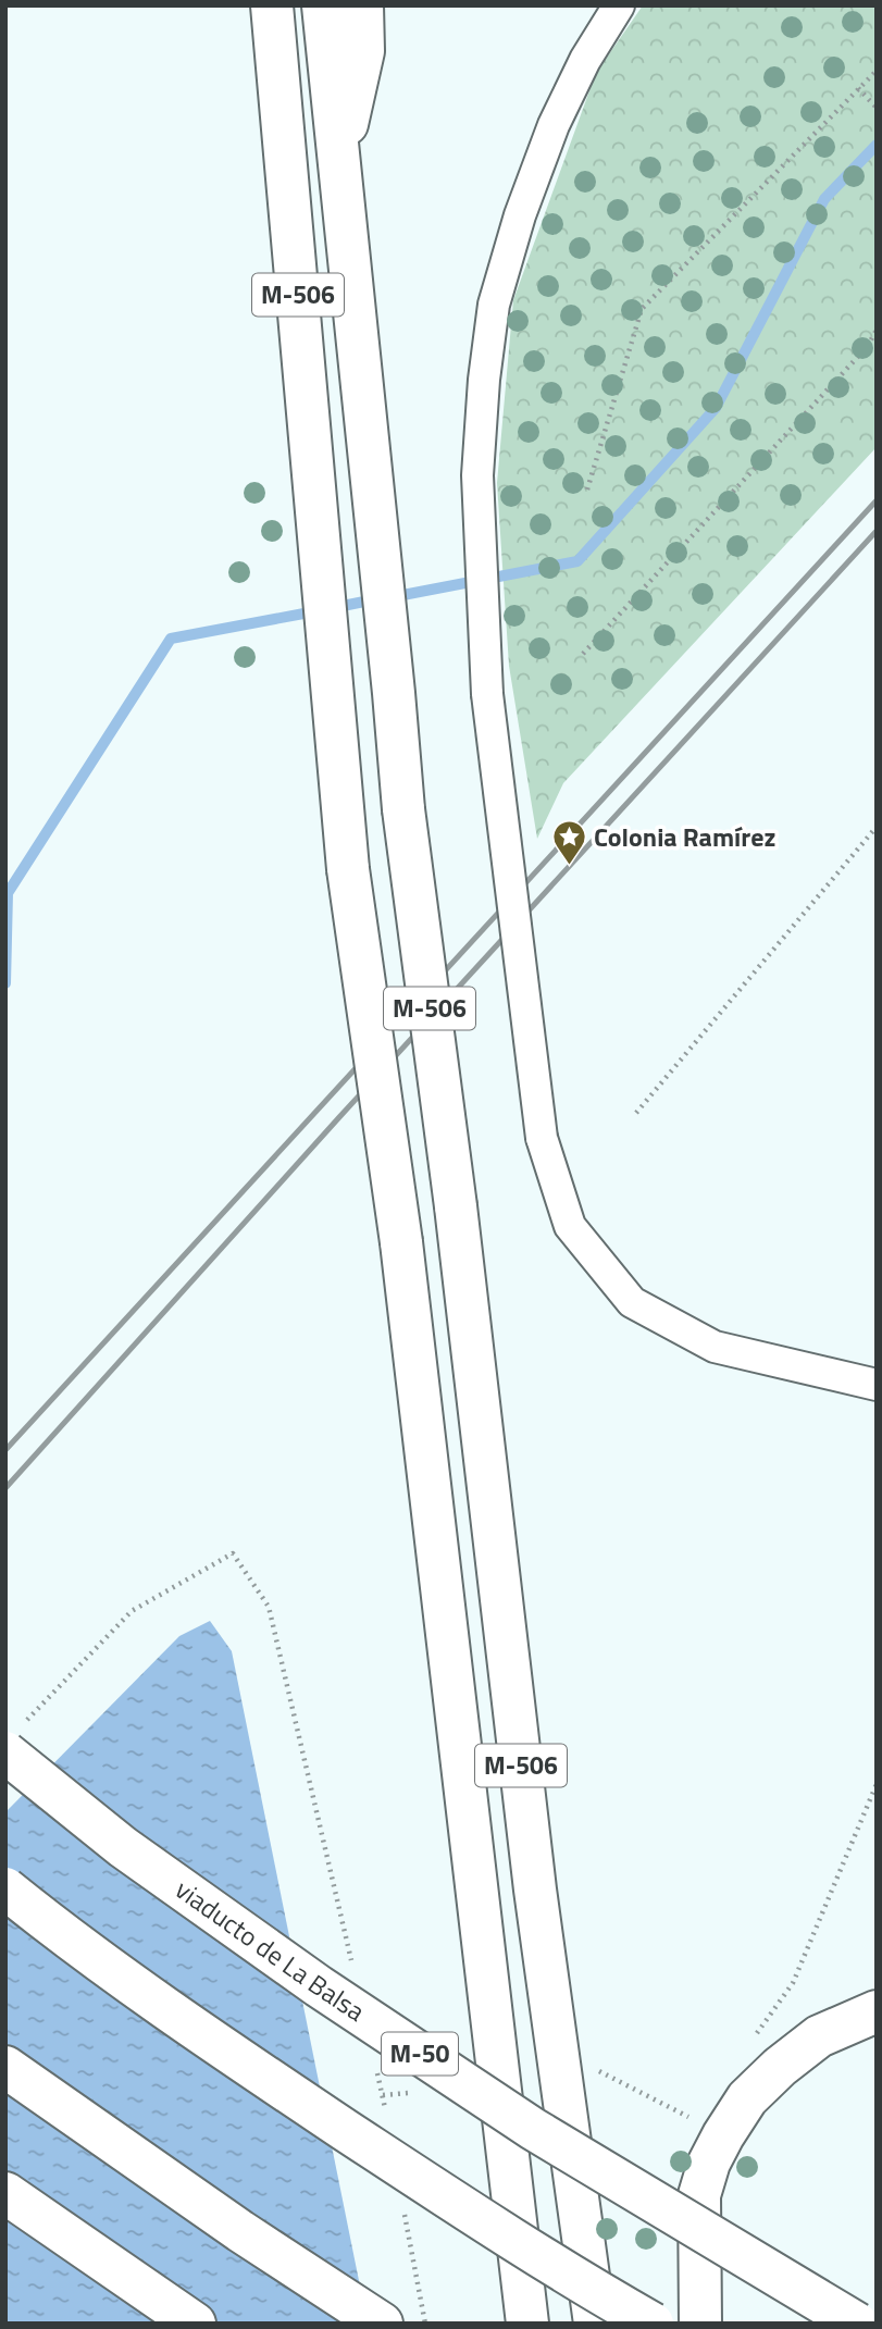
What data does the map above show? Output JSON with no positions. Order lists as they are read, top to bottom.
{
  "streets": {
    "highway": ["M-506", "viaducto de La Balsa", "M-50"]
  },
  "places": {
    "place": ["Colonia Ramírez"]
  }
}
